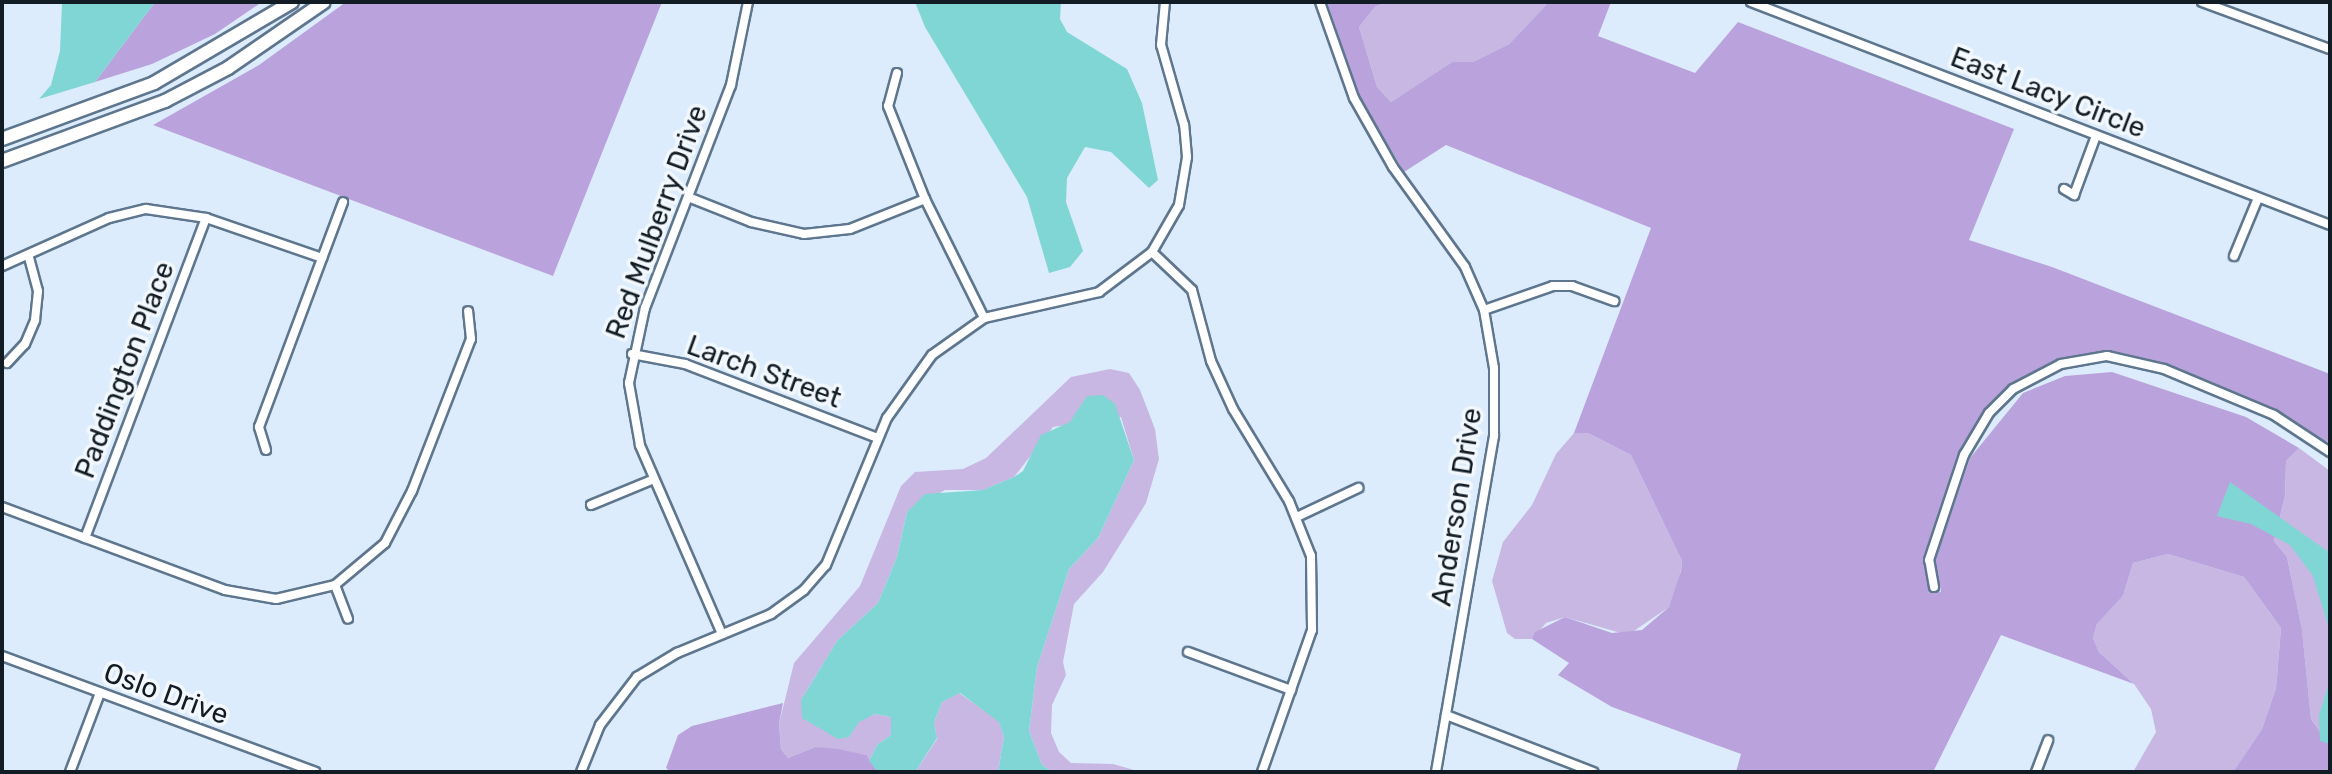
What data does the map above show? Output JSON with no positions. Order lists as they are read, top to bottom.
{
  "streets": {
    "street": [
      "East Lacy Circle",
      "Red Mulberry Drive",
      "Paddington Place",
      "Larch Street",
      "Anderson Drive",
      "Oslo Drive"
    ]
  },
  "crossings": [
    ["Red Mulberry Drive", "Larch Street"]
  ]
}
